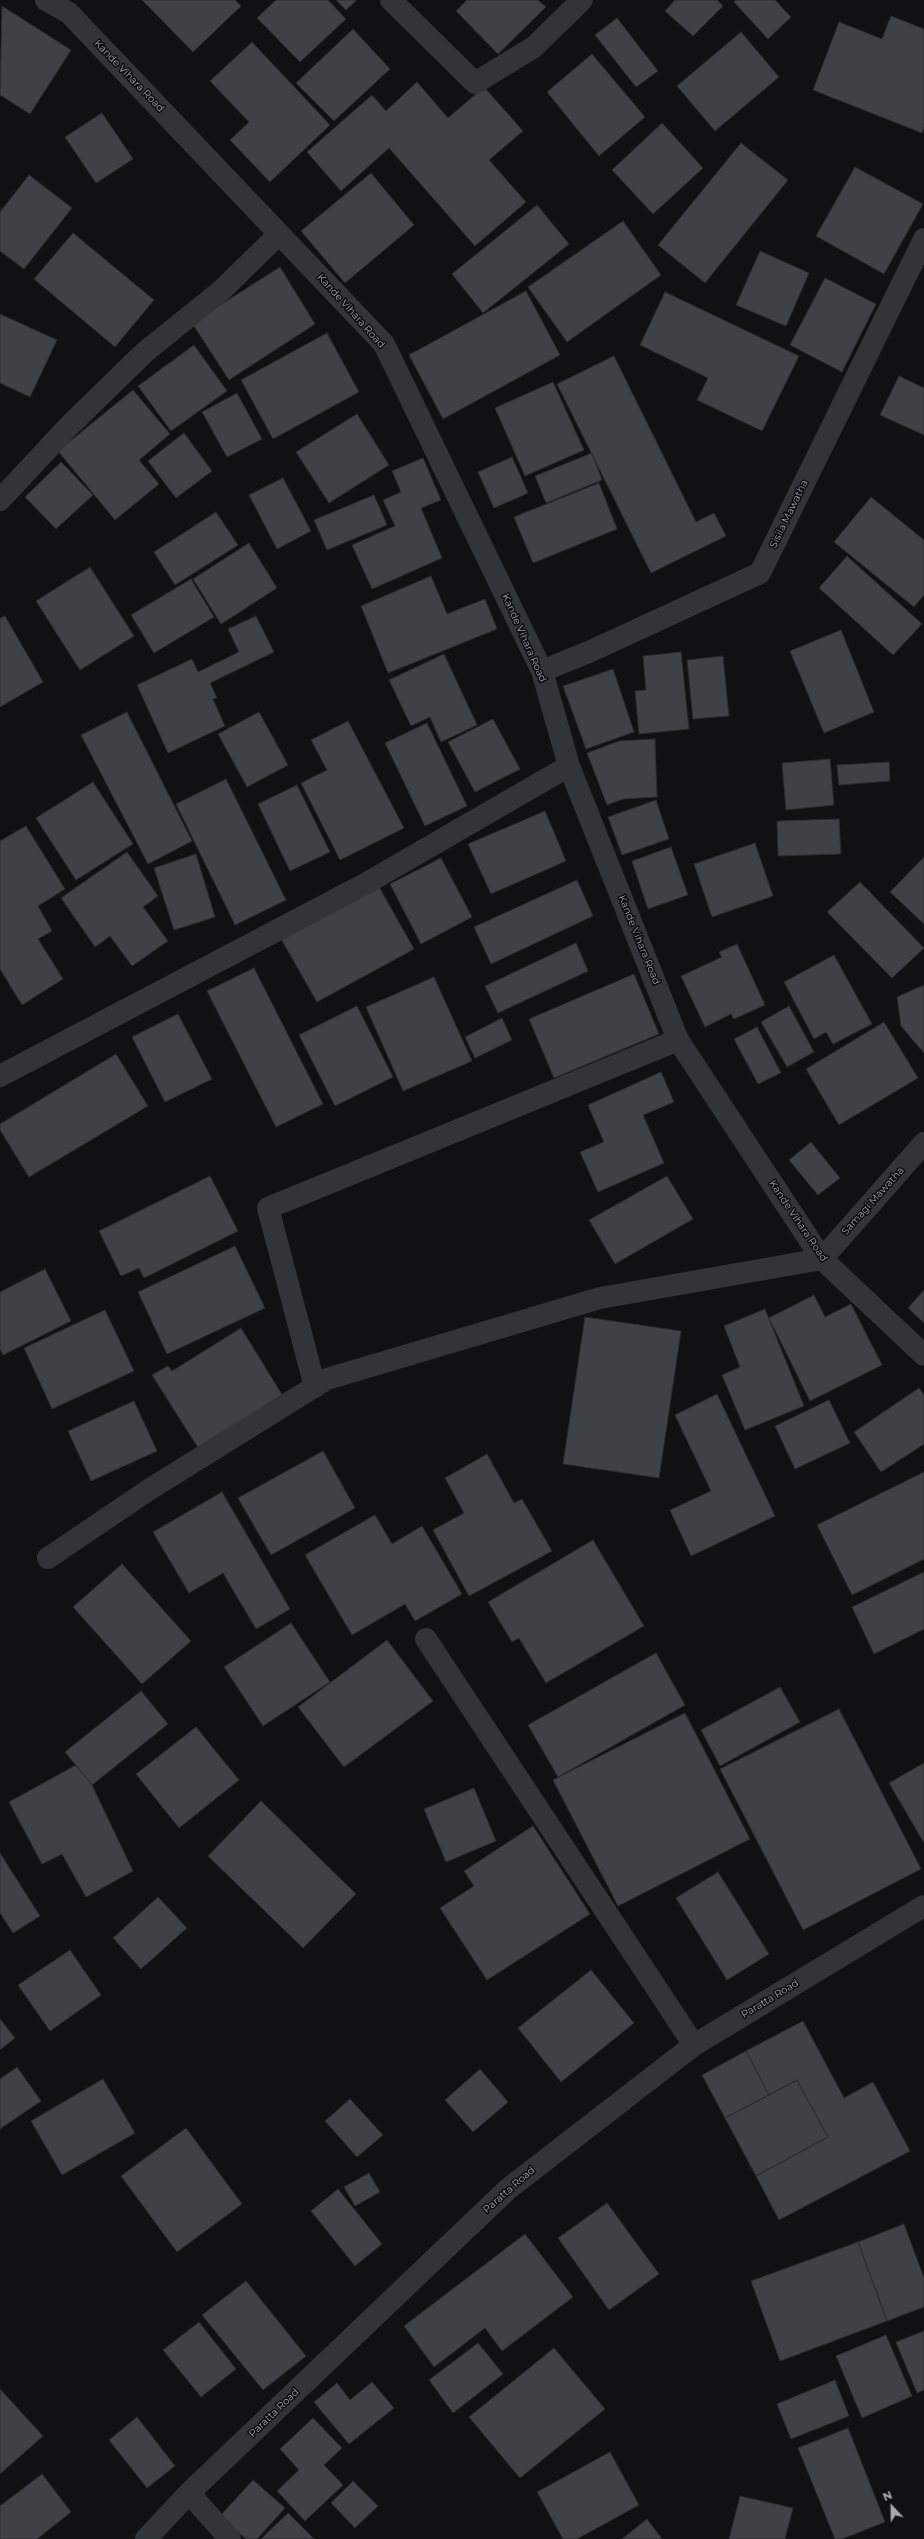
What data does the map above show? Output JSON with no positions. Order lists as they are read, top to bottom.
{
  "streets": {
    "street": [
      "Kande Vihara Road",
      "Sisila Mawatha",
      "Samagi Mawatha",
      "Paratta Road"
    ]
  },
  "crossings": [
    ["Kande Vihara Road", "Sisila Mawatha"],
    ["Kande Vihara Road", "Samagi Mawatha"]
  ],
  "north": "top"
}
